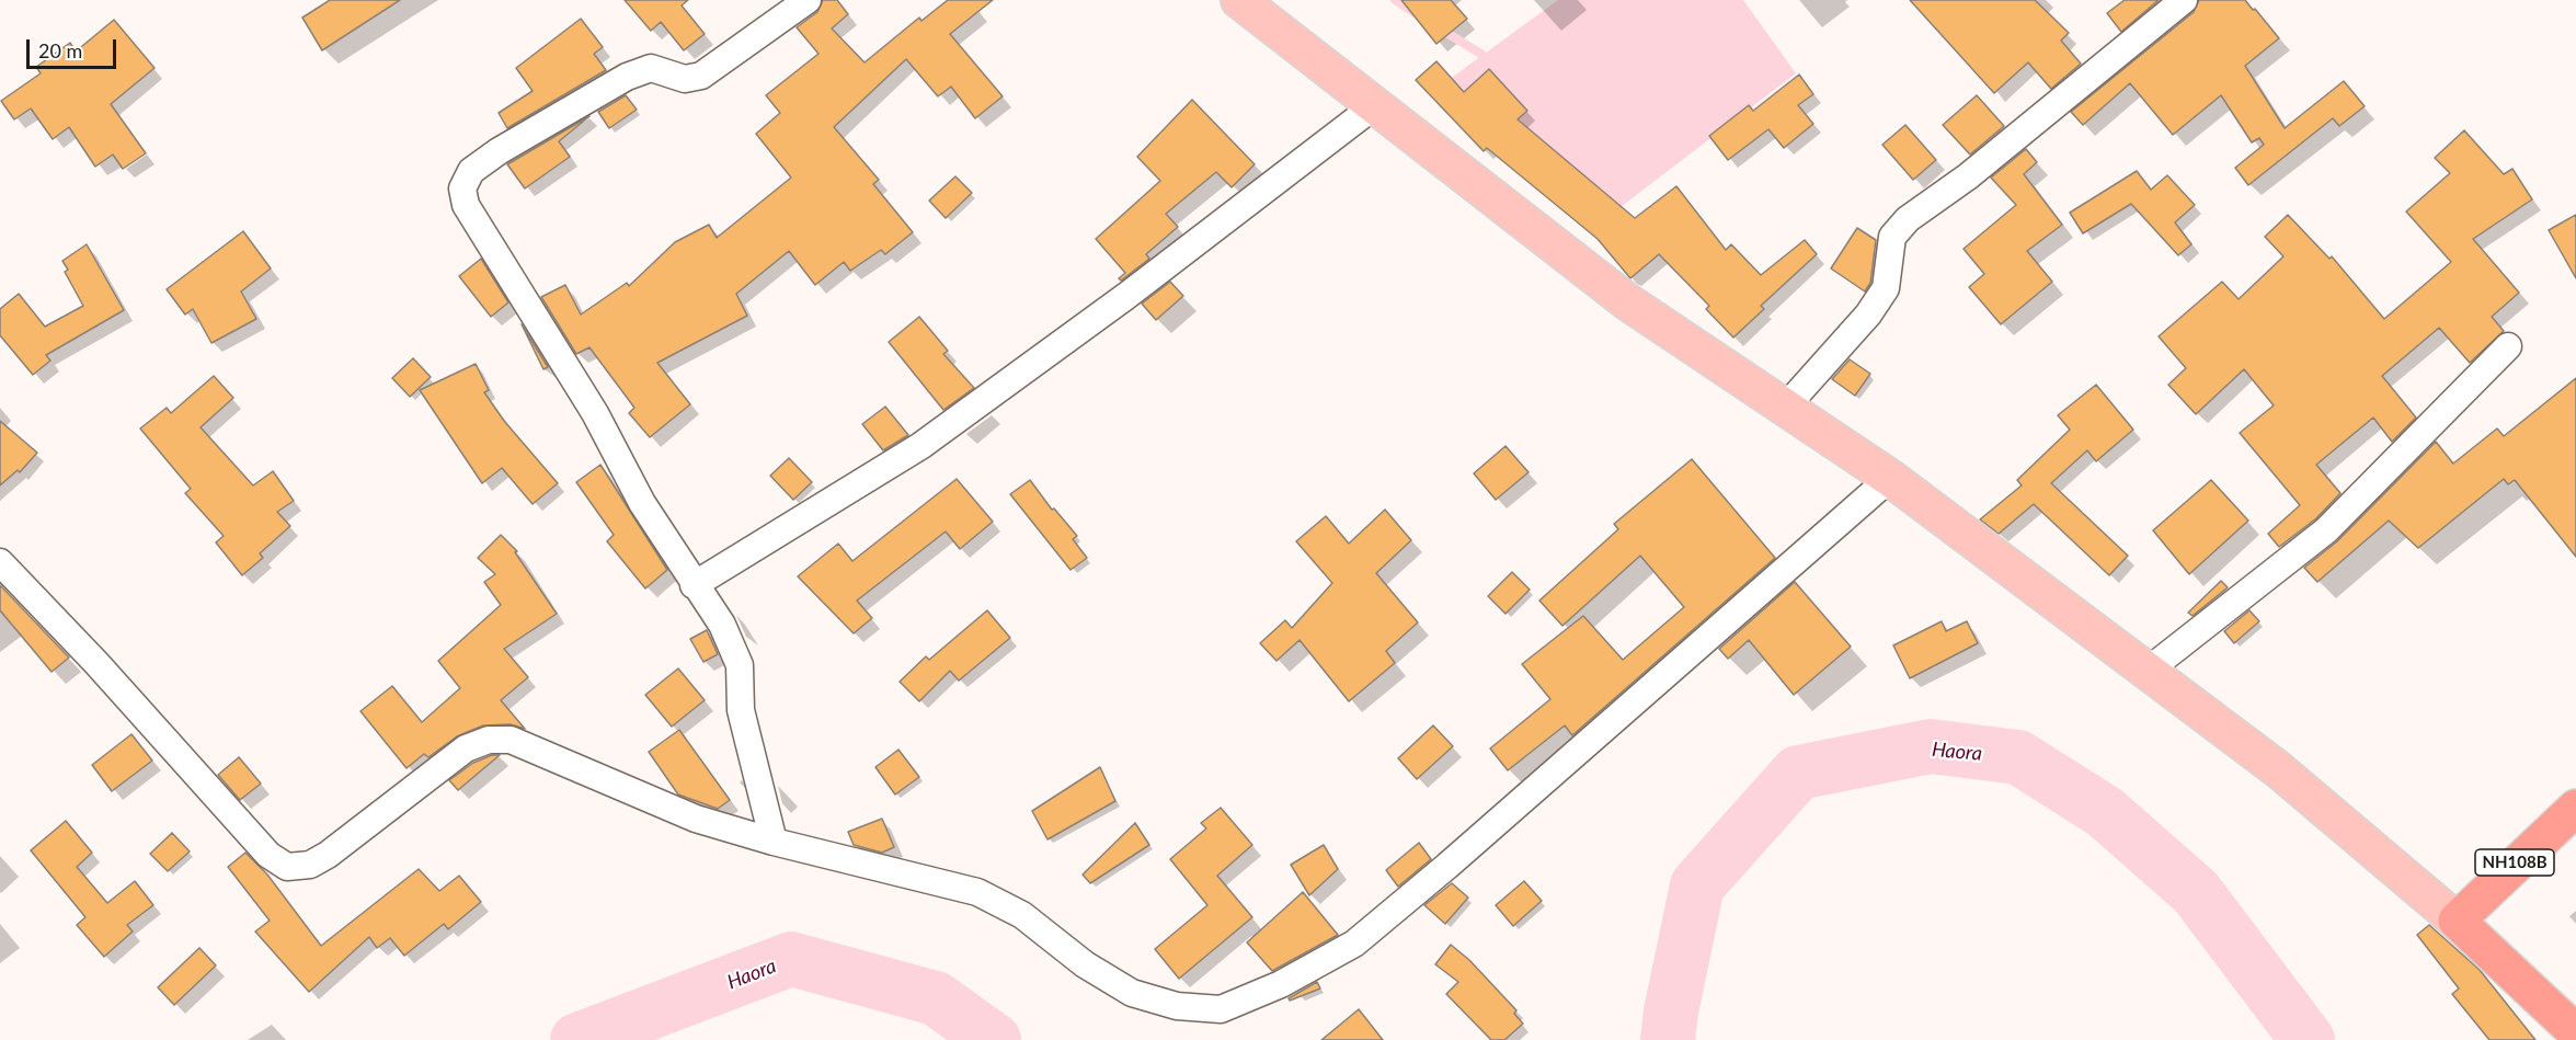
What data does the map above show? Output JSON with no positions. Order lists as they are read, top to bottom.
{
  "streets": {
    "highway": ["NH108B"]
  },
  "water": ["Haora"],
  "scale_bar": "20 m"
}
